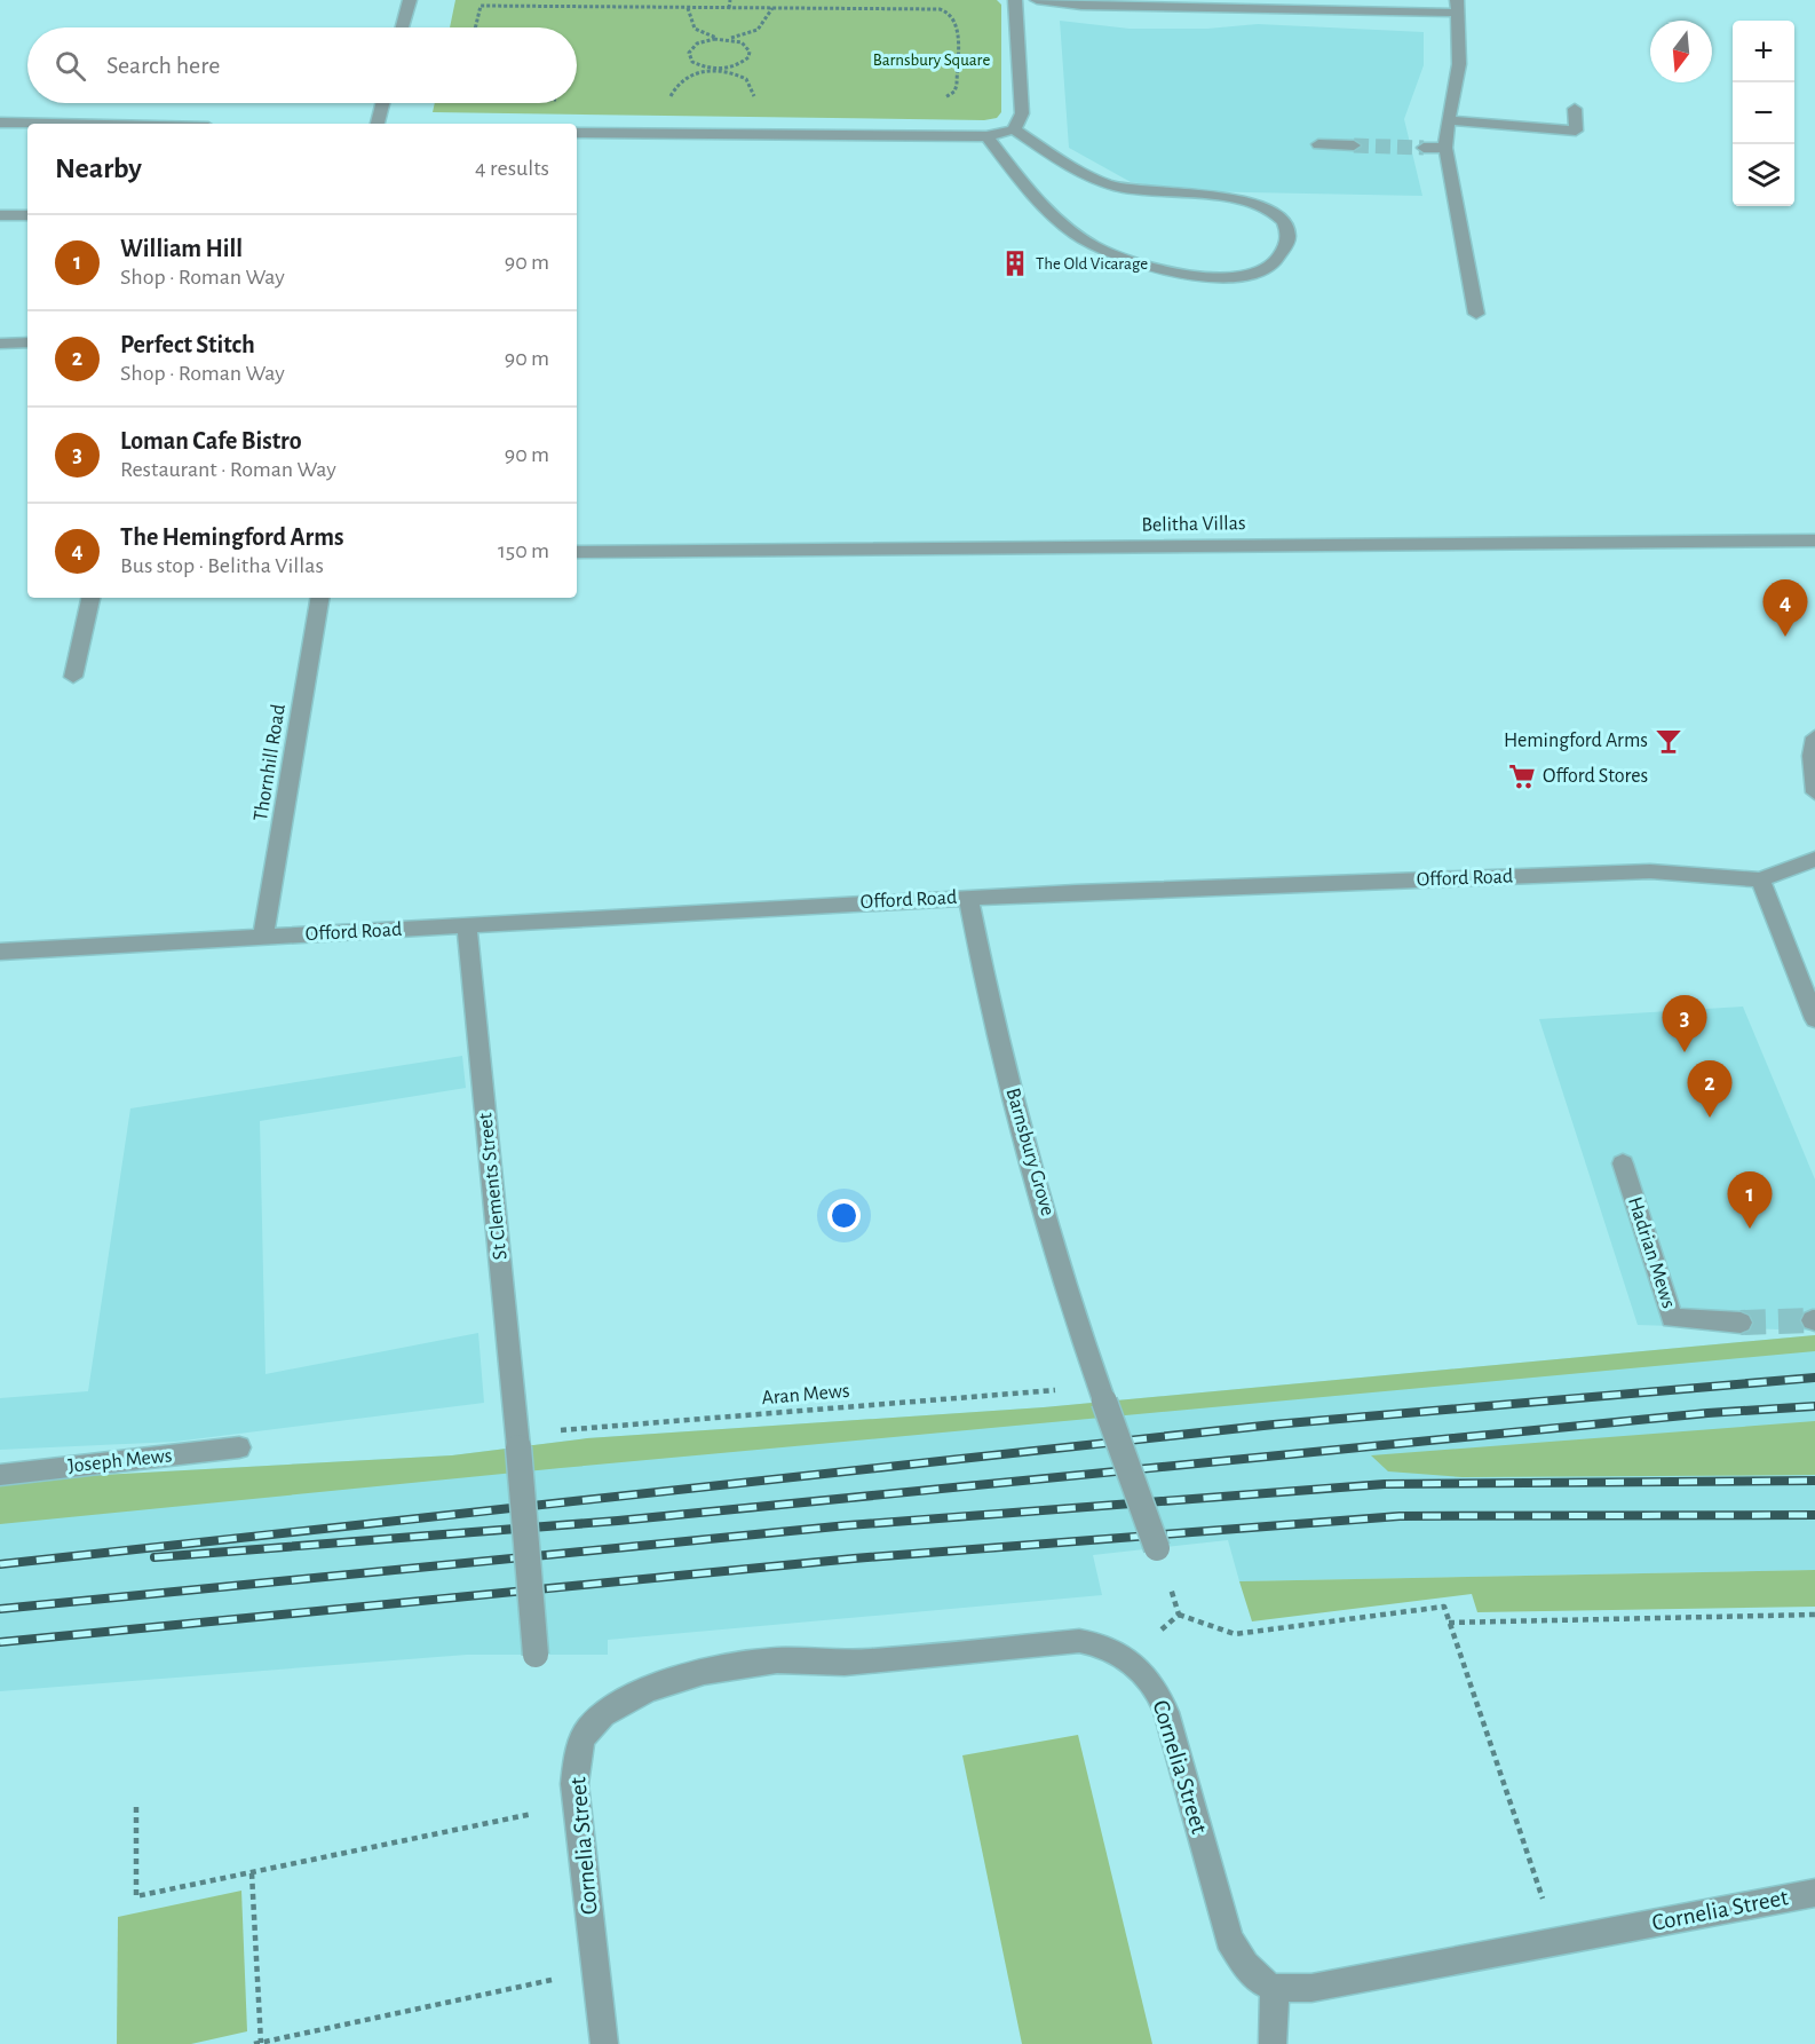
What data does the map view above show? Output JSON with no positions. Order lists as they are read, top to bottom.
{
  "streets": {
    "street": [
      "Belitha Villas",
      "Thornhill Road",
      "Offord Road",
      "Barnsbury Grove",
      "St Clements Street",
      "Hadrian Mews",
      "Joseph Mews",
      "Cornelia Street"
    ],
    "path": ["Aran Mews"]
  },
  "crossings": [
    ["Thornhill Road", "Offord Road"],
    ["Offord Road", "Barnsbury Grove"],
    ["Offord Road", "St Clements Street"],
    ["Barnsbury Grove", "Aran Mews"],
    ["St Clements Street", "Aran Mews"]
  ],
  "parks": ["Barnsbury Square"],
  "places": {
    "building": ["The Old Vicarage"],
    "bar": ["Hemingford Arms"],
    "supermarket": ["Offord Stores"]
  },
  "north": "bottom",
  "page": {
    "map_buttons": ["+", "−"],
    "search": "Search here",
    "heading": ["Nearby", "4 results"],
    "list": [
      {
        "mark": "1",
        "name": "William Hill",
        "note": "Shop · Roman Way",
        "value": "90 m"
      },
      {
        "mark": "2",
        "name": "Perfect Stitch",
        "note": "Shop · Roman Way",
        "value": "90 m"
      },
      {
        "mark": "3",
        "name": "Loman Cafe Bistro",
        "note": "Restaurant · Roman Way",
        "value": "90 m"
      },
      {
        "mark": "4",
        "name": "The Hemingford Arms",
        "note": "Bus stop · Belitha Villas",
        "value": "150 m"
      }
    ],
    "pins": [
      "4",
      "3",
      "2",
      "1"
    ]
  }
}
